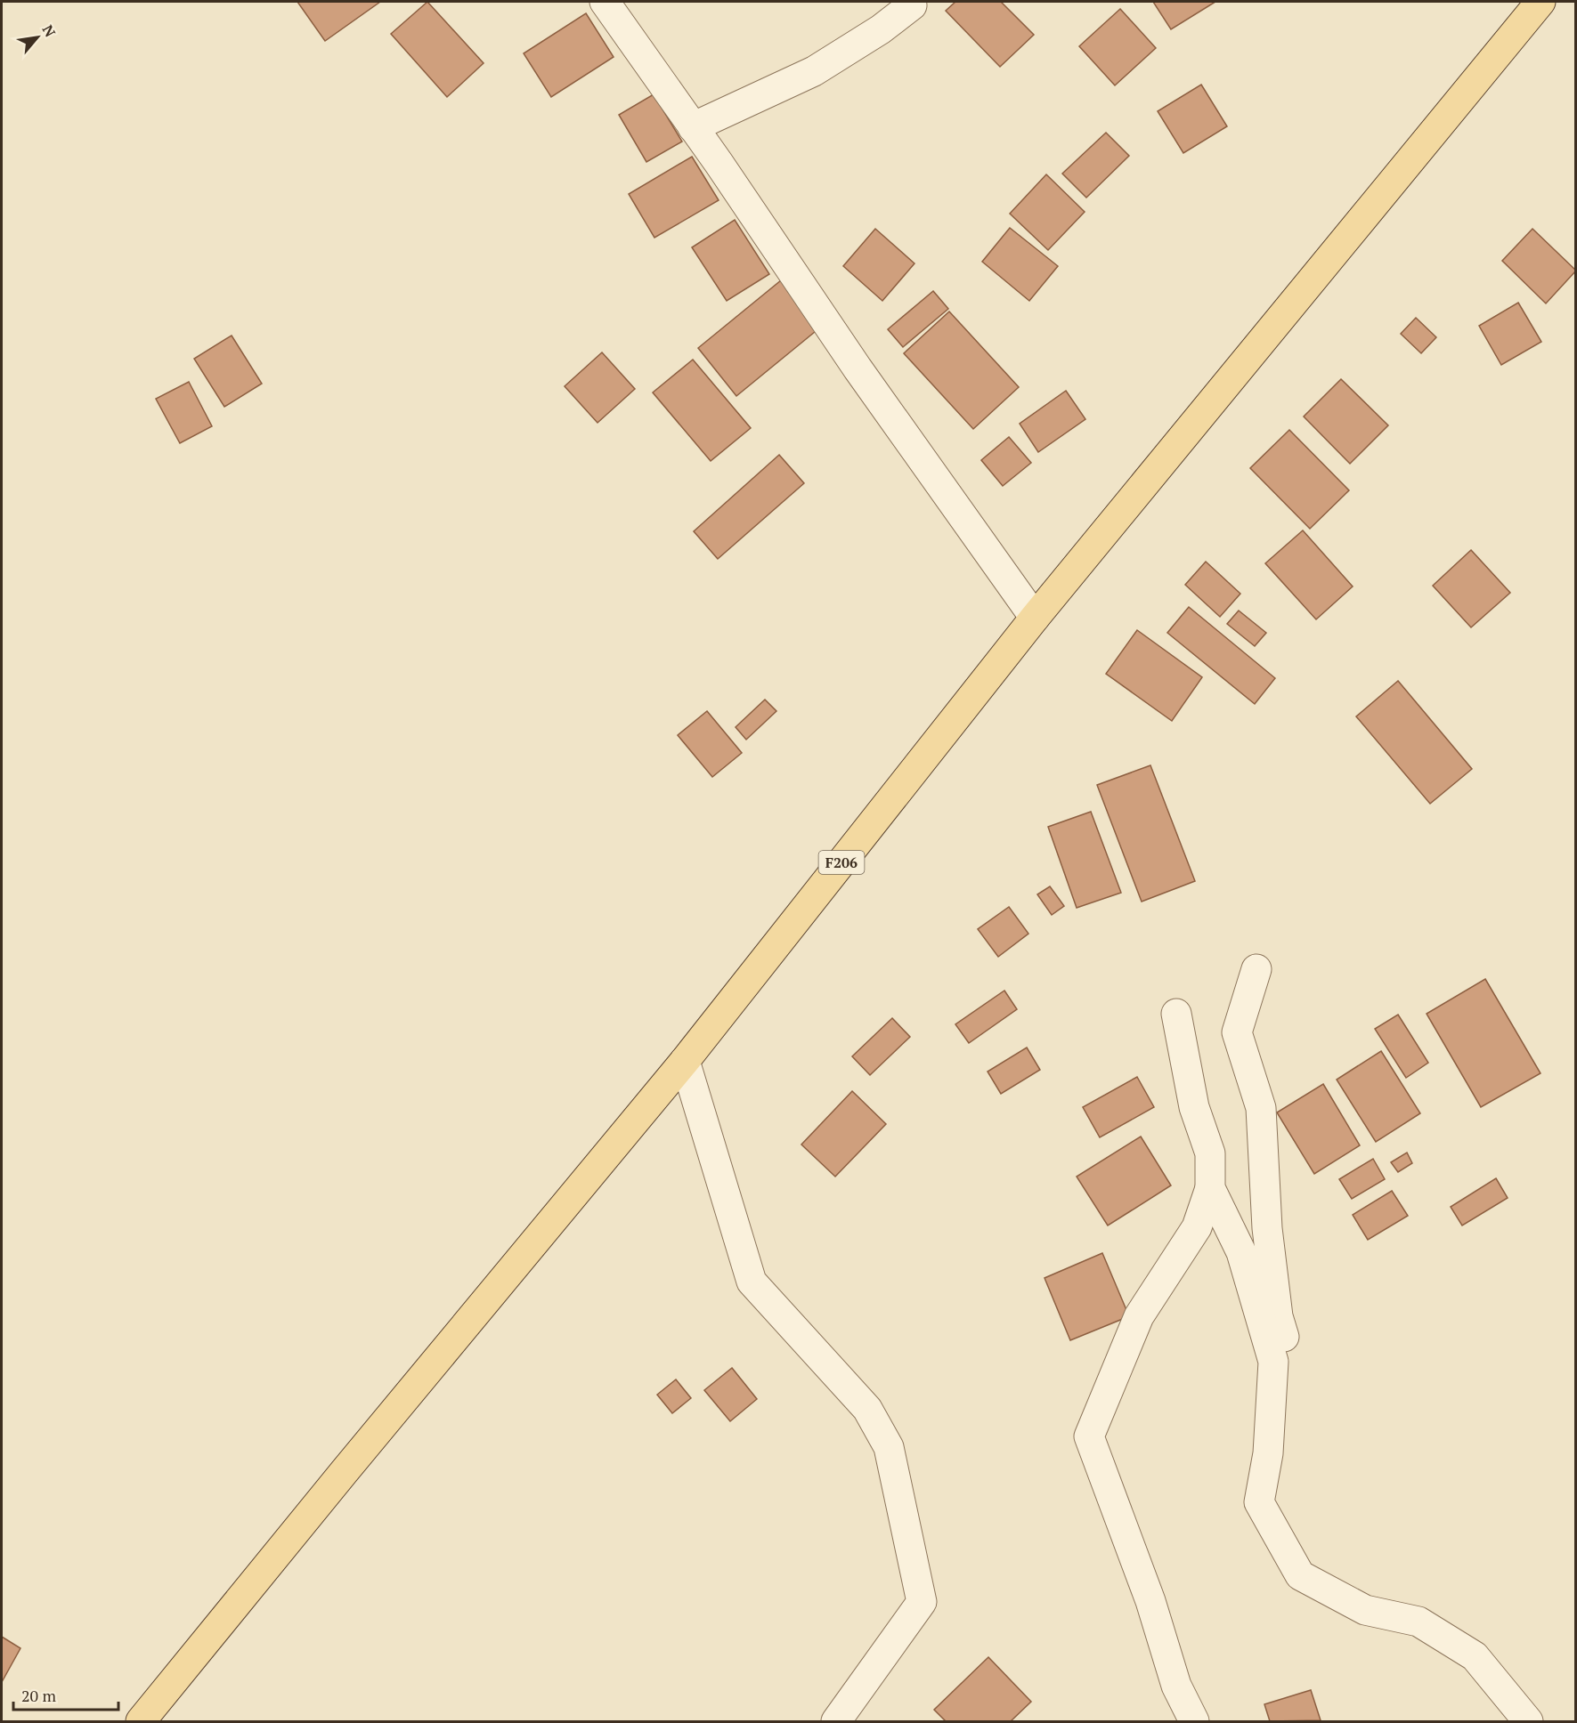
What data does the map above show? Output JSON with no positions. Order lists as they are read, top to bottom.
{
  "streets": {
    "main road": ["F206"]
  },
  "scale_bar": "20 m",
  "north": "top right"
}
